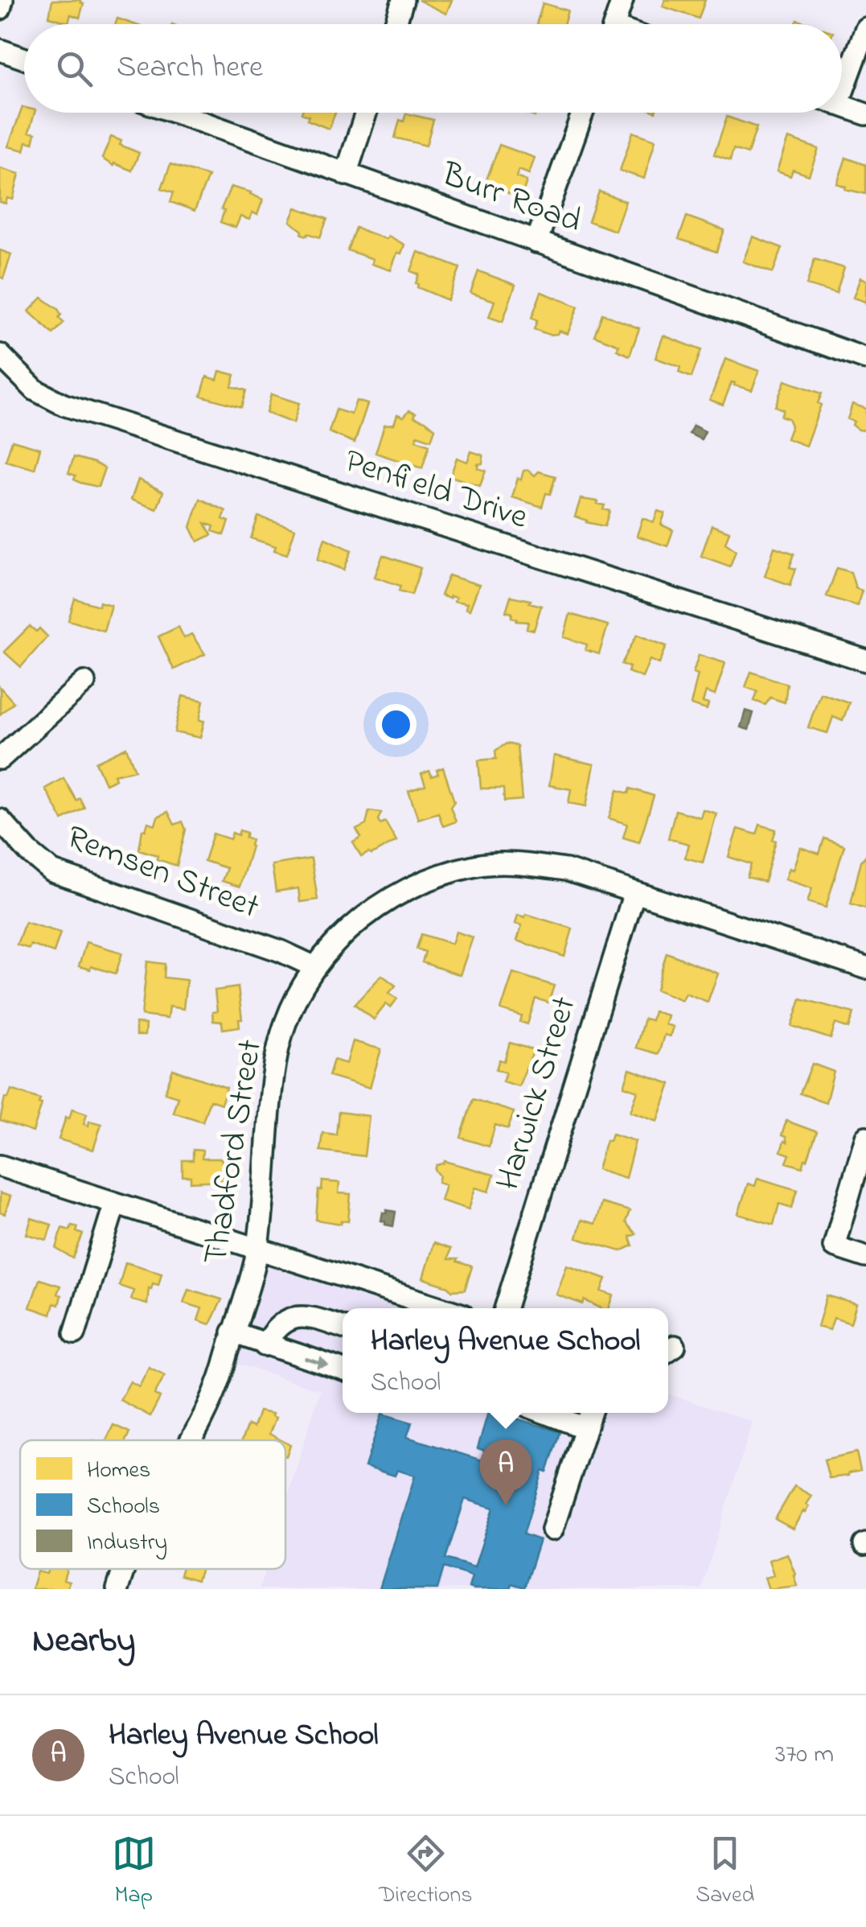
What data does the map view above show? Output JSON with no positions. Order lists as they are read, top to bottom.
{
  "streets": {
    "street": [
      "Burr Road",
      "Penfield Drive",
      "Remsen Street",
      "Harwick Street",
      "Thadford Street"
    ]
  },
  "crossings": [
    ["Remsen Street", "Thadford Street"],
    ["Harwick Street", "Thadford Street"]
  ],
  "legend": ["Homes", "Schools", "Industry"],
  "page": {
    "search": "Search here",
    "popup": ["Harley Avenue School", "School"],
    "pins": "A",
    "heading": "Nearby",
    "list": [
      {
        "mark": "A",
        "name": "Harley Avenue School",
        "note": "School",
        "value": "370 m"
      }
    ],
    "nav": ["Map", "Directions", "Saved"]
  }
}
